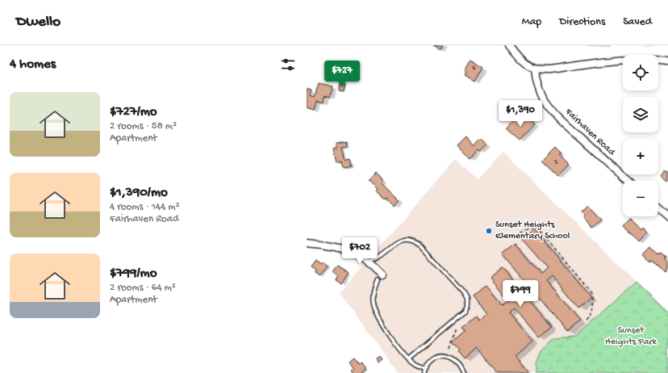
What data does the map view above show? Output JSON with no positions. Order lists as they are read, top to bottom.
{
  "streets": {
    "street": ["Fairhaven Road"]
  },
  "parks": ["Sunset Heights Park"],
  "places": ["Sunset Heights Elementary School"],
  "house_numbers": ["7", "3"],
  "page": {
    "header": "Dwello",
    "nav": ["Map", "Directions", "Saved"],
    "heading": "4 homes",
    "map_buttons": ["+", "−"],
    "price": [
      "$727",
      "$1,390",
      "$702",
      "$799"
    ],
    "list": [
      {
        "name": "$727/mo",
        "note": "2 rooms · 58 m² · Apartment"
      },
      {
        "name": "$1,390/mo",
        "note": "4 rooms · 144 m² · Fairhaven Road"
      },
      {
        "name": "$799/mo",
        "note": "2 rooms · 64 m² · Apartment"
      }
    ]
  }
}
